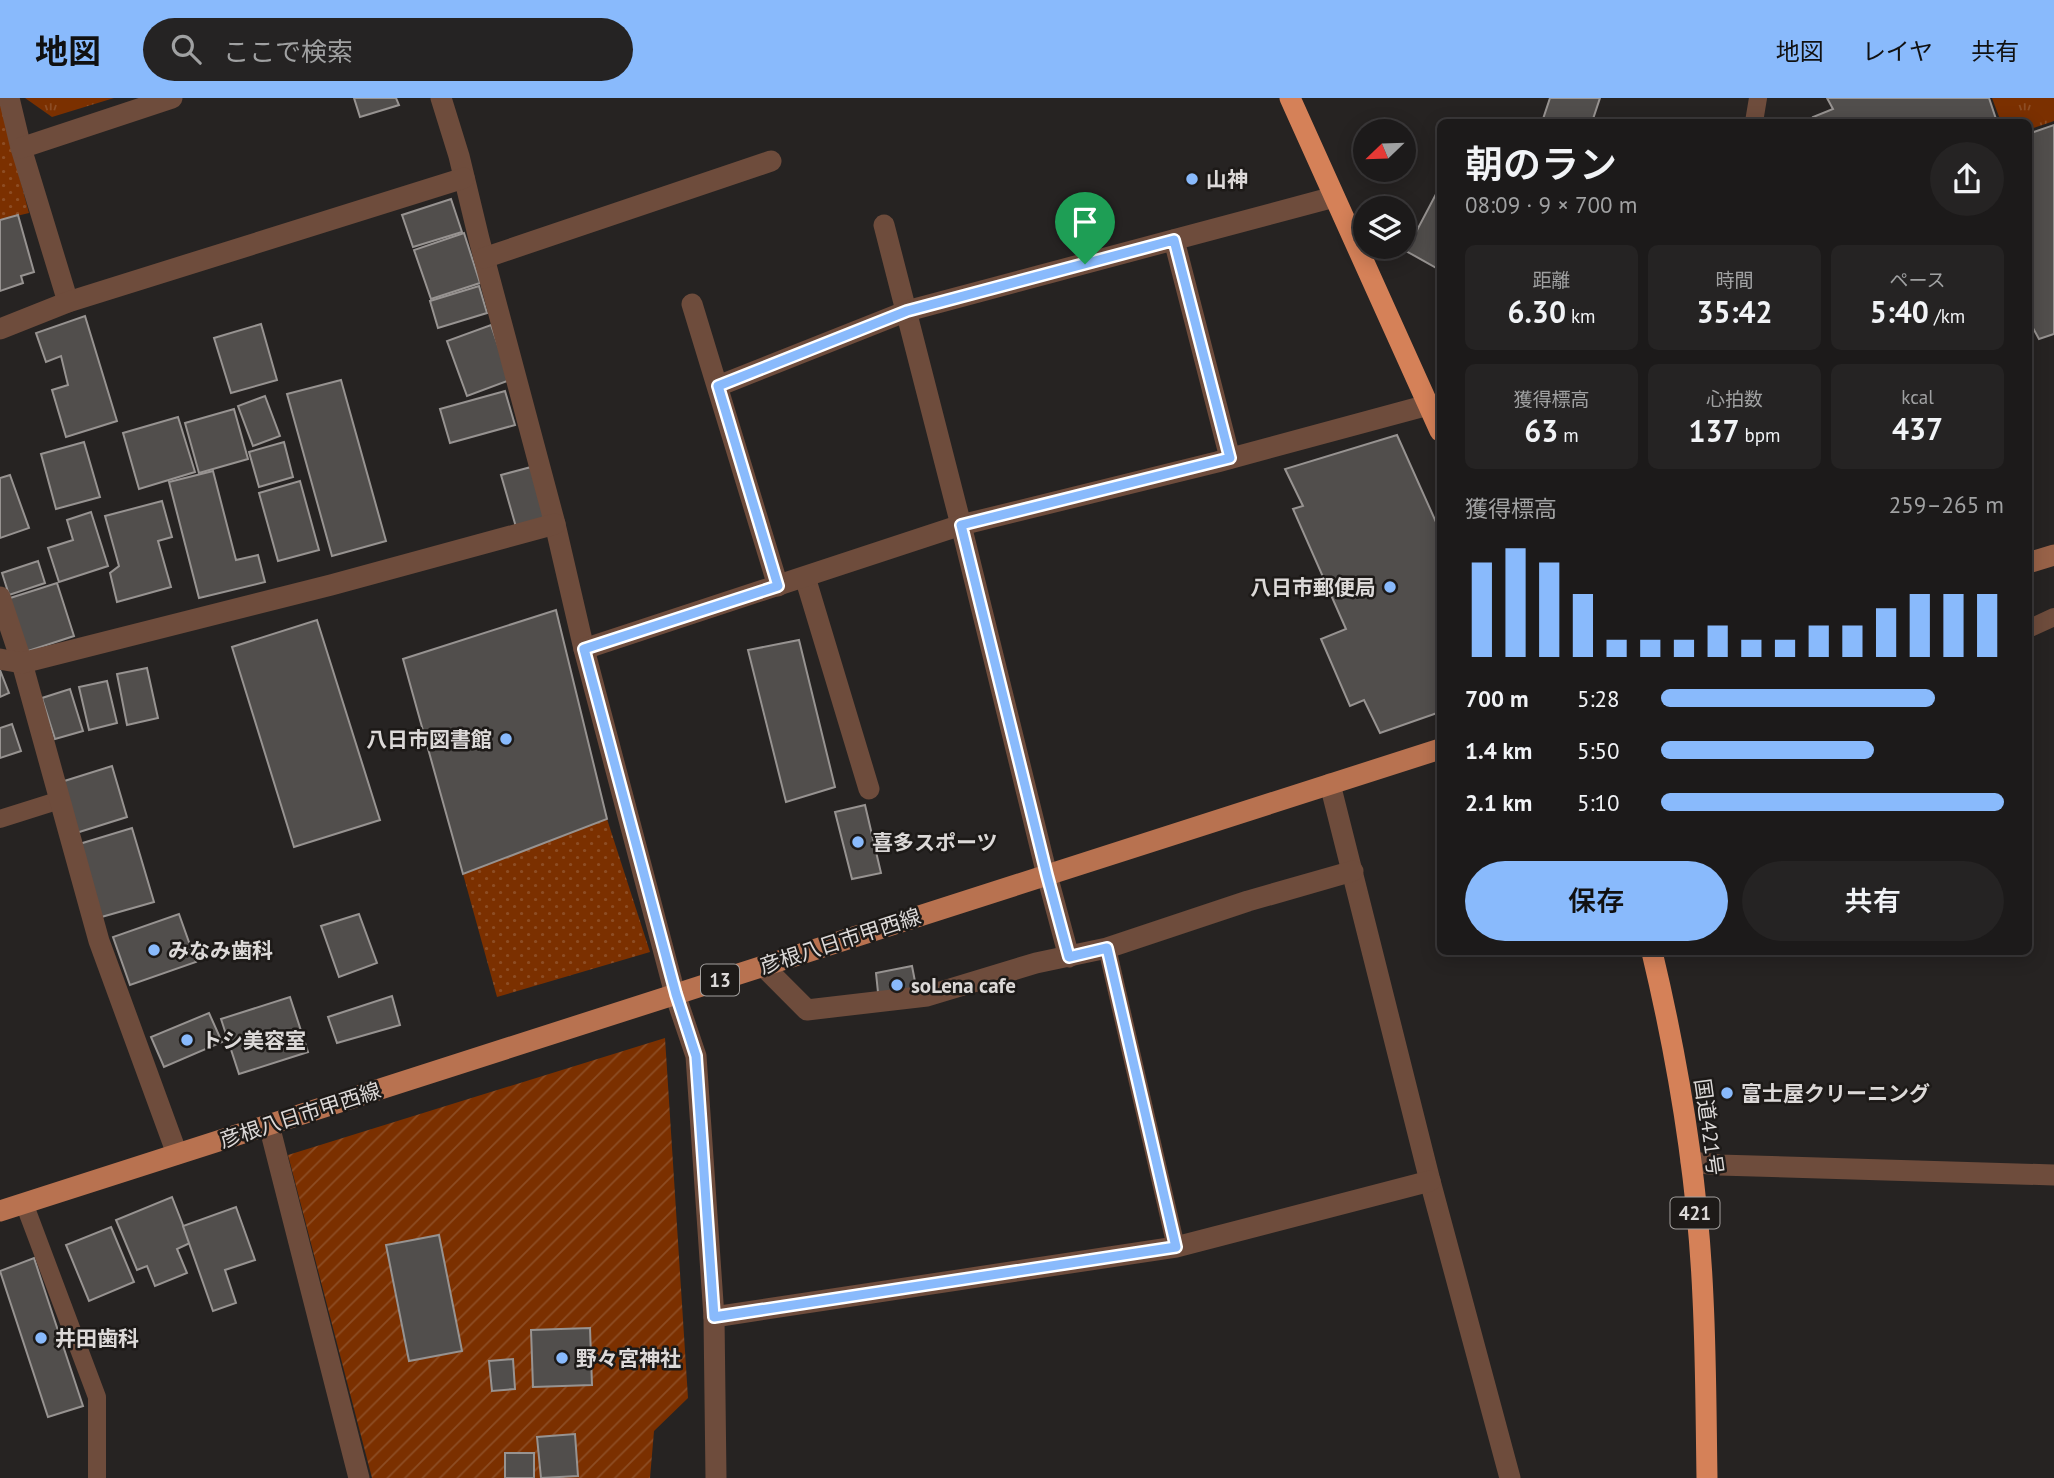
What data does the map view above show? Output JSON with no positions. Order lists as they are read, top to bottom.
{
  "streets": {
    "highway": ["国道421号", "421"],
    "main road": ["彦根八日市甲西線", "13"]
  },
  "places": [
    "山神",
    "八日市郵便局",
    "八日市図書館",
    "喜多スポーツ",
    "みなみ歯科",
    "soLena cafe",
    "トシ美容室",
    "富士屋クリーニング",
    "井田歯科",
    "野々宮神社"
  ],
  "north": "bottom left",
  "page": {
    "header": "地図",
    "search": "ここで検索",
    "nav": ["地図", "レイヤ", "共有"],
    "heading": ["朝のラン", "08:09 · 9 × 700 m"],
    "stats": [
      ["距離", "6.30 km"],
      ["時間", "35:42"],
      ["ペース", "5:40 /km"],
      ["獲得標高", "63 m"],
      ["心拍数", "137 bpm"],
      ["kcal", "437"]
    ],
    "chart": ["獲得標高", "259–265 m"],
    "list": [
      {
        "name": "700 m",
        "note": "5:28"
      },
      {
        "name": "1.4 km",
        "note": "5:50"
      },
      {
        "name": "2.1 km",
        "note": "5:10"
      }
    ],
    "buttons": ["保存", "共有"]
  }
}
